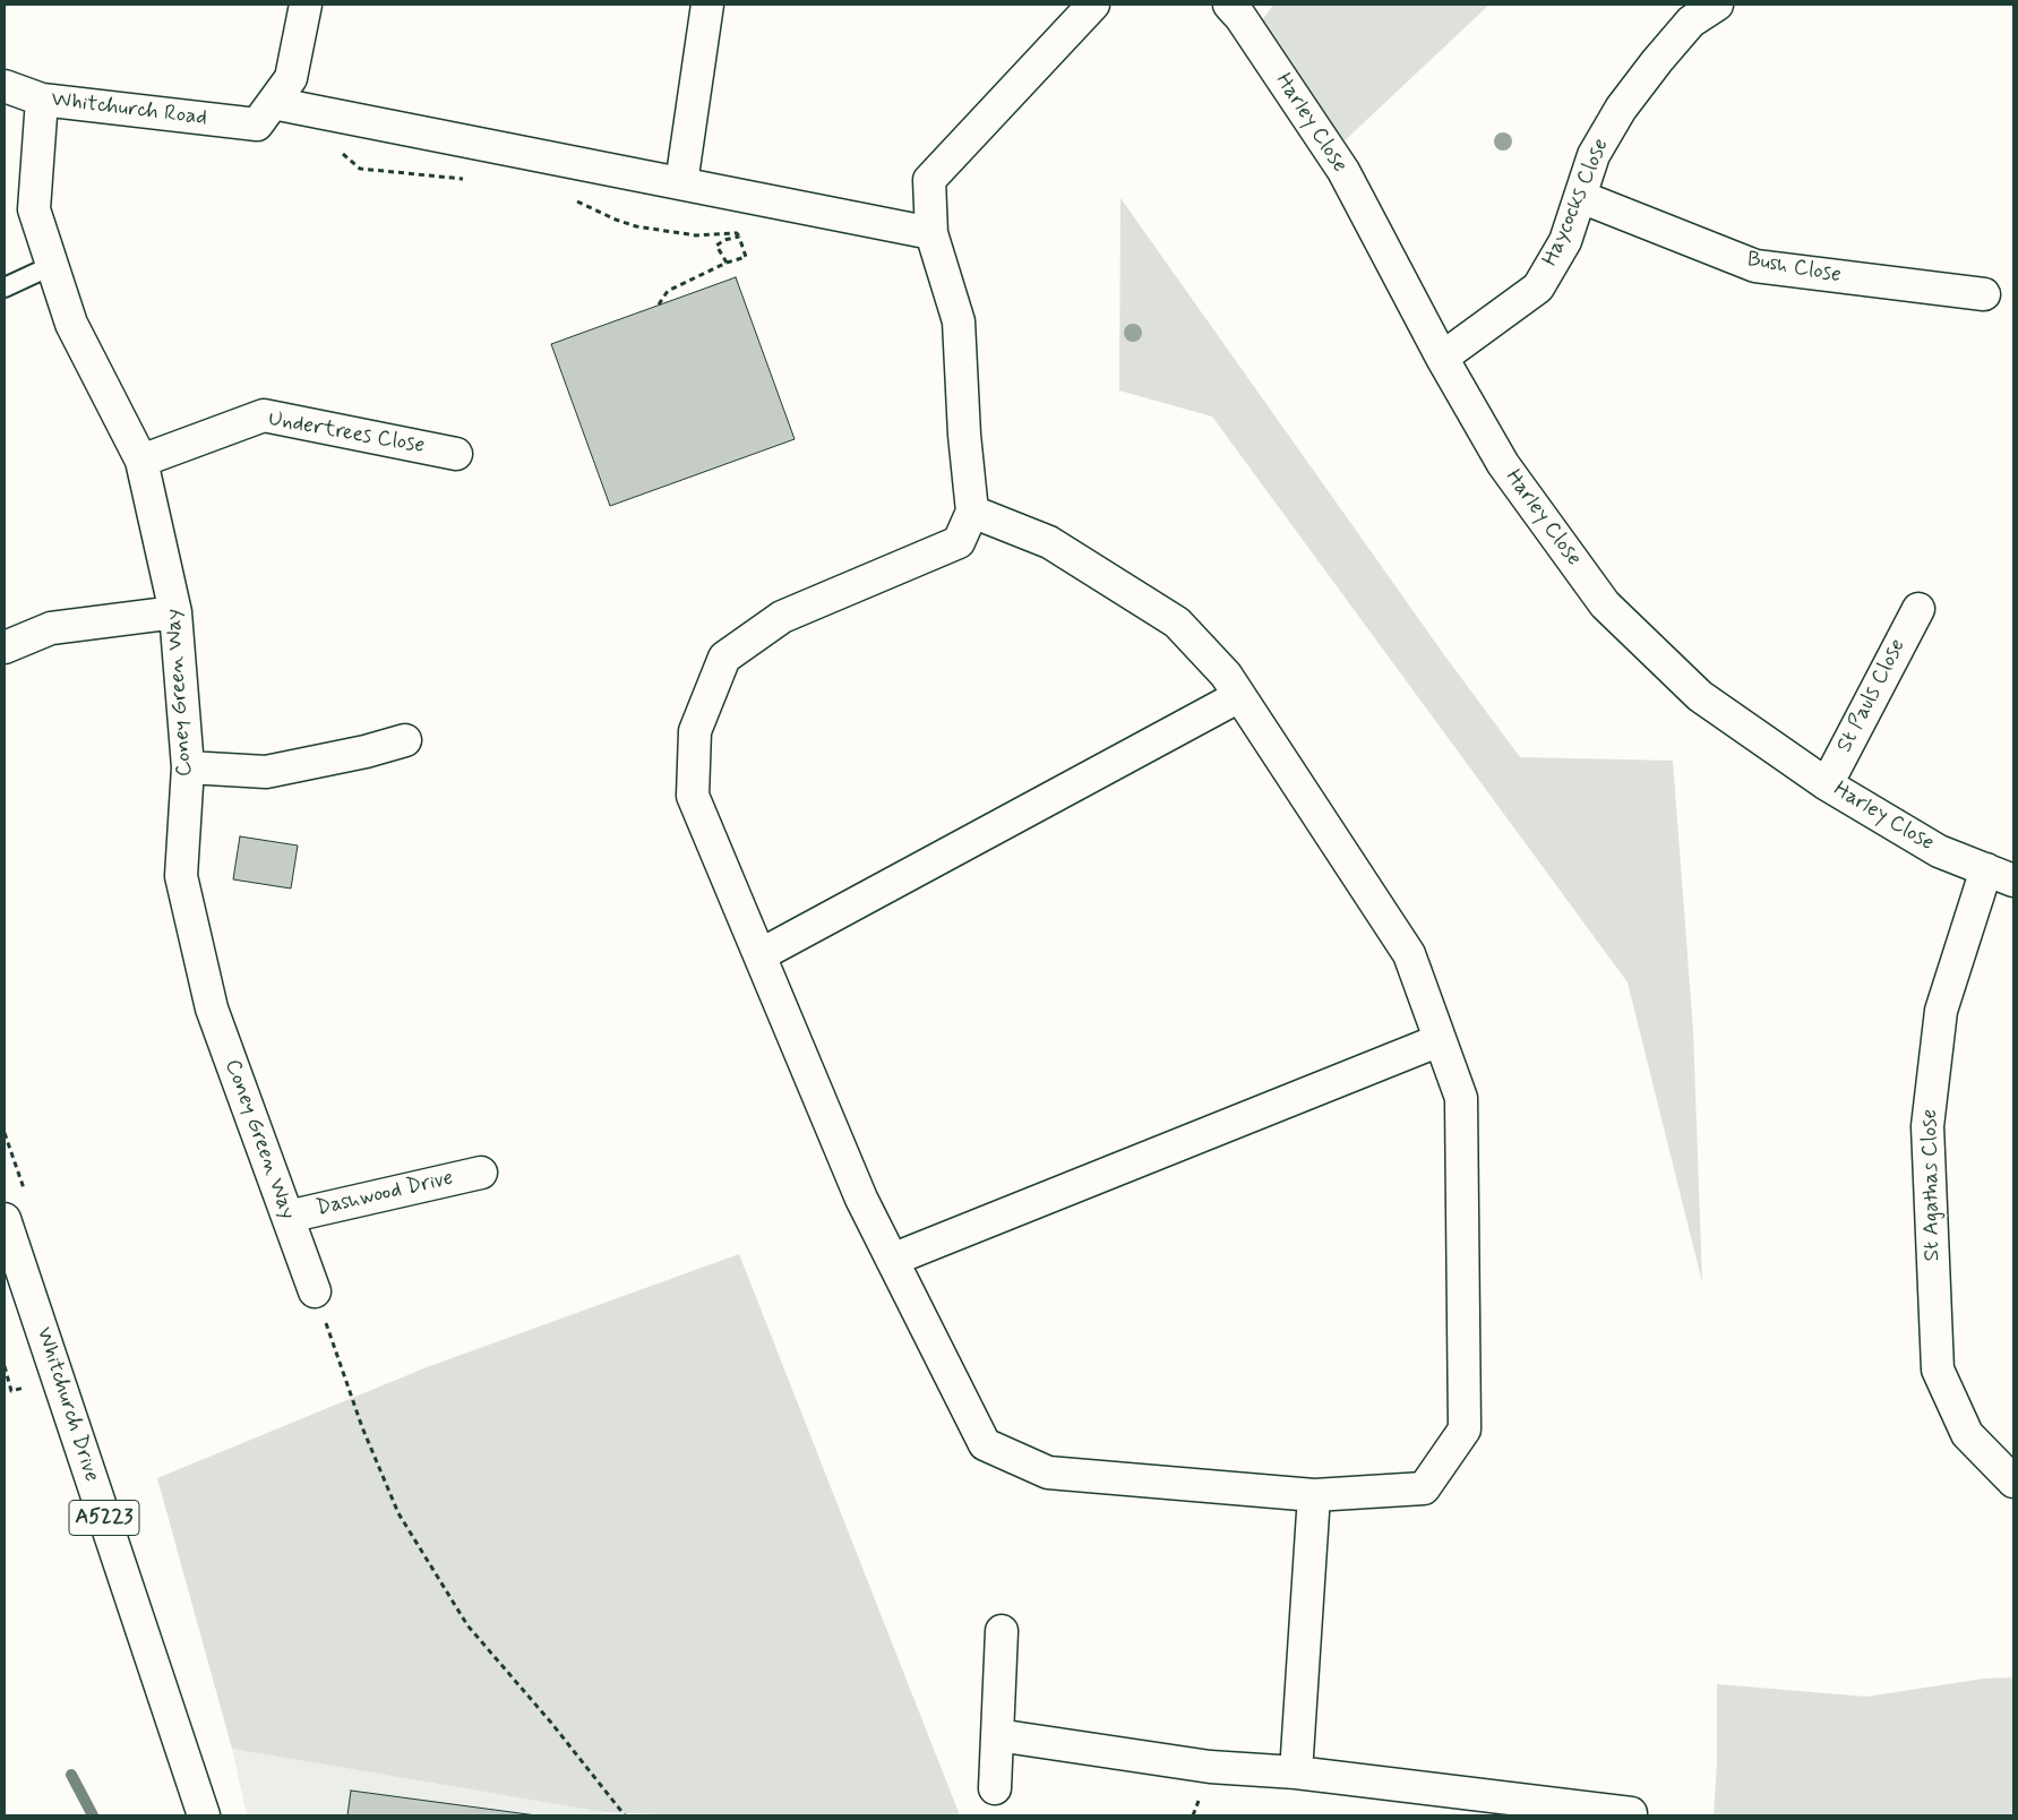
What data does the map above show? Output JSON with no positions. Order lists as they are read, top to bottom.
{
  "streets": {
    "street": [
      "Whitchurch Road",
      "Harley Close",
      "Haycocks Close",
      "Bush Close",
      "Undertrees Close",
      "Coney Green Way",
      "St Pauls Close",
      "St Agathas Close",
      "Dashwood Drive",
      "Whitchurch Drive",
      "A5223"
    ]
  },
  "crossings": [
    ["Whitchurch Road", "Coney Green Way"],
    ["Harley Close", "Haycocks Close"],
    ["Harley Close", "St Pauls Close"],
    ["Harley Close", "St Agathas Close"],
    ["Haycocks Close", "Bush Close"],
    ["Undertrees Close", "Coney Green Way"],
    ["Coney Green Way", "Dashwood Drive"]
  ]
}
